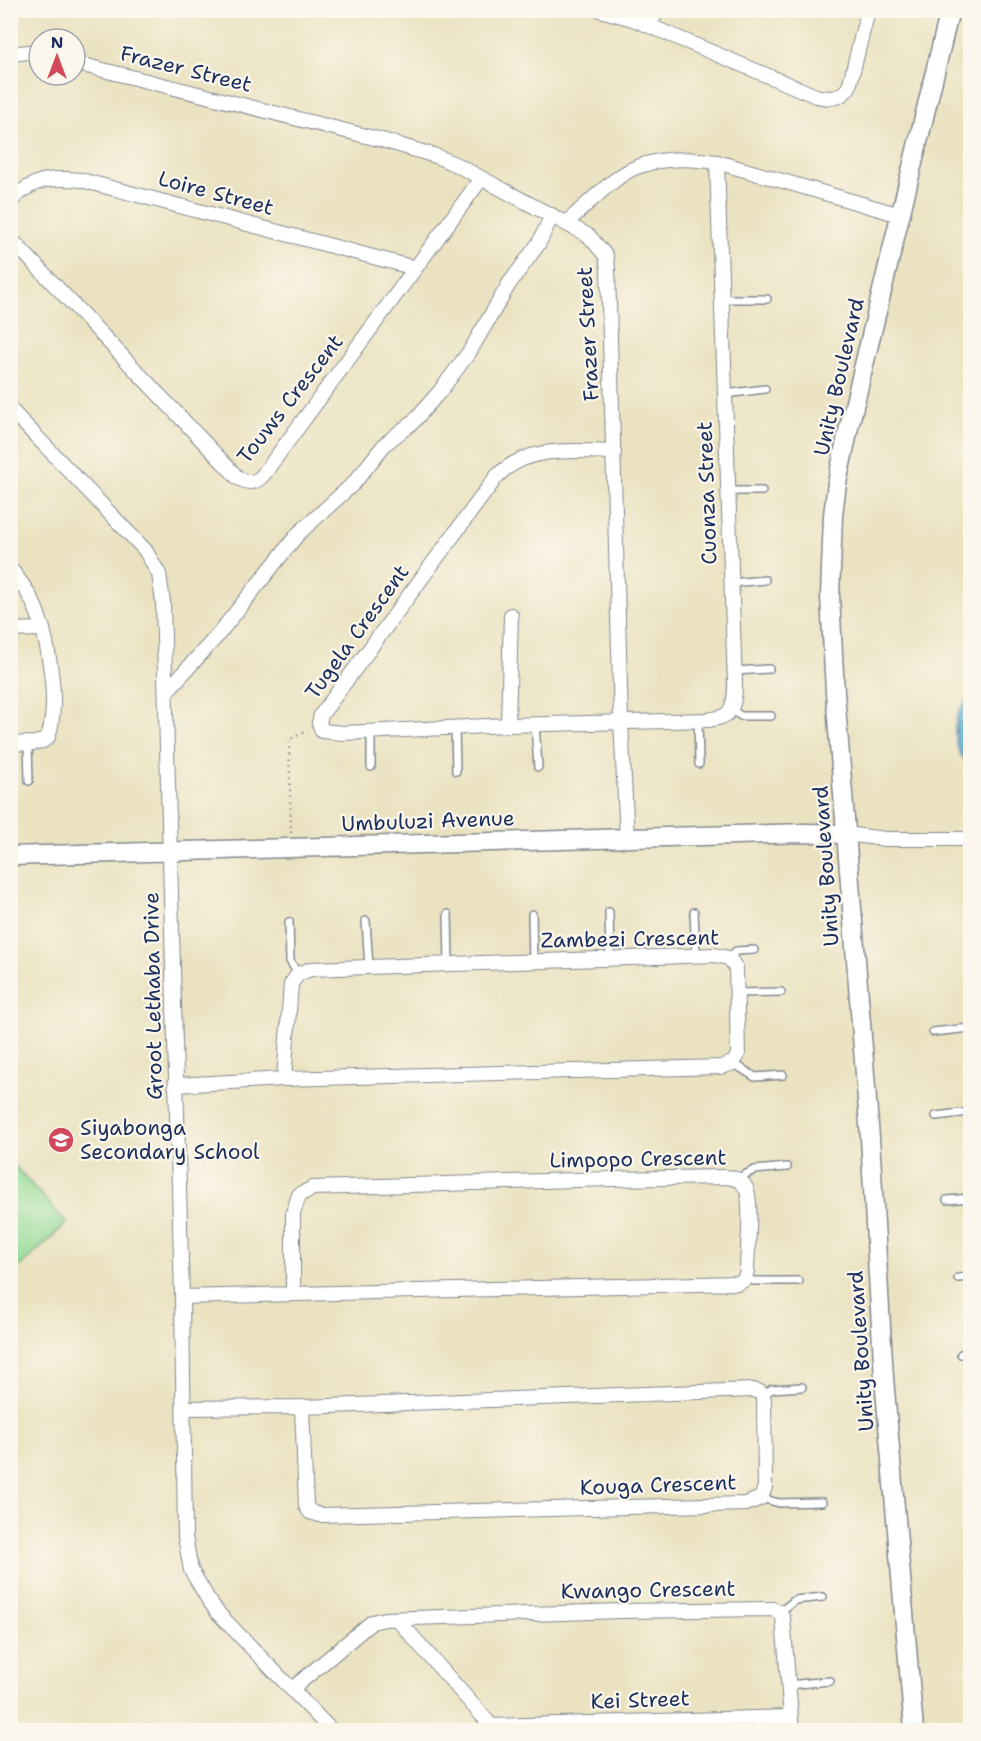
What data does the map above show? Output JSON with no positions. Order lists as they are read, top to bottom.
{
  "streets": {
    "street": [
      "Frazer Street",
      "Loire Street",
      "Unity Boulevard",
      "Touws Crescent",
      "Cuonza Street",
      "Tugela Crescent",
      "Umbuluzi Avenue",
      "Zambezi Crescent",
      "Groot Lethaba Drive",
      "Limpopo Crescent",
      "Kouga Crescent",
      "Kwango Crescent",
      "Kei Street"
    ]
  },
  "crossings": [
    ["Frazer Street", "Touws Crescent"],
    ["Frazer Street", "Tugela Crescent"],
    ["Frazer Street", "Umbuluzi Avenue"],
    ["Loire Street", "Touws Crescent"],
    ["Unity Boulevard", "Umbuluzi Avenue"],
    ["Umbuluzi Avenue", "Groot Lethaba Drive"],
    ["Groot Lethaba Drive", "Kwango Crescent"]
  ],
  "places": {
    "school or university": ["Siyabonga Secondary School"]
  },
  "north": "top"
}
